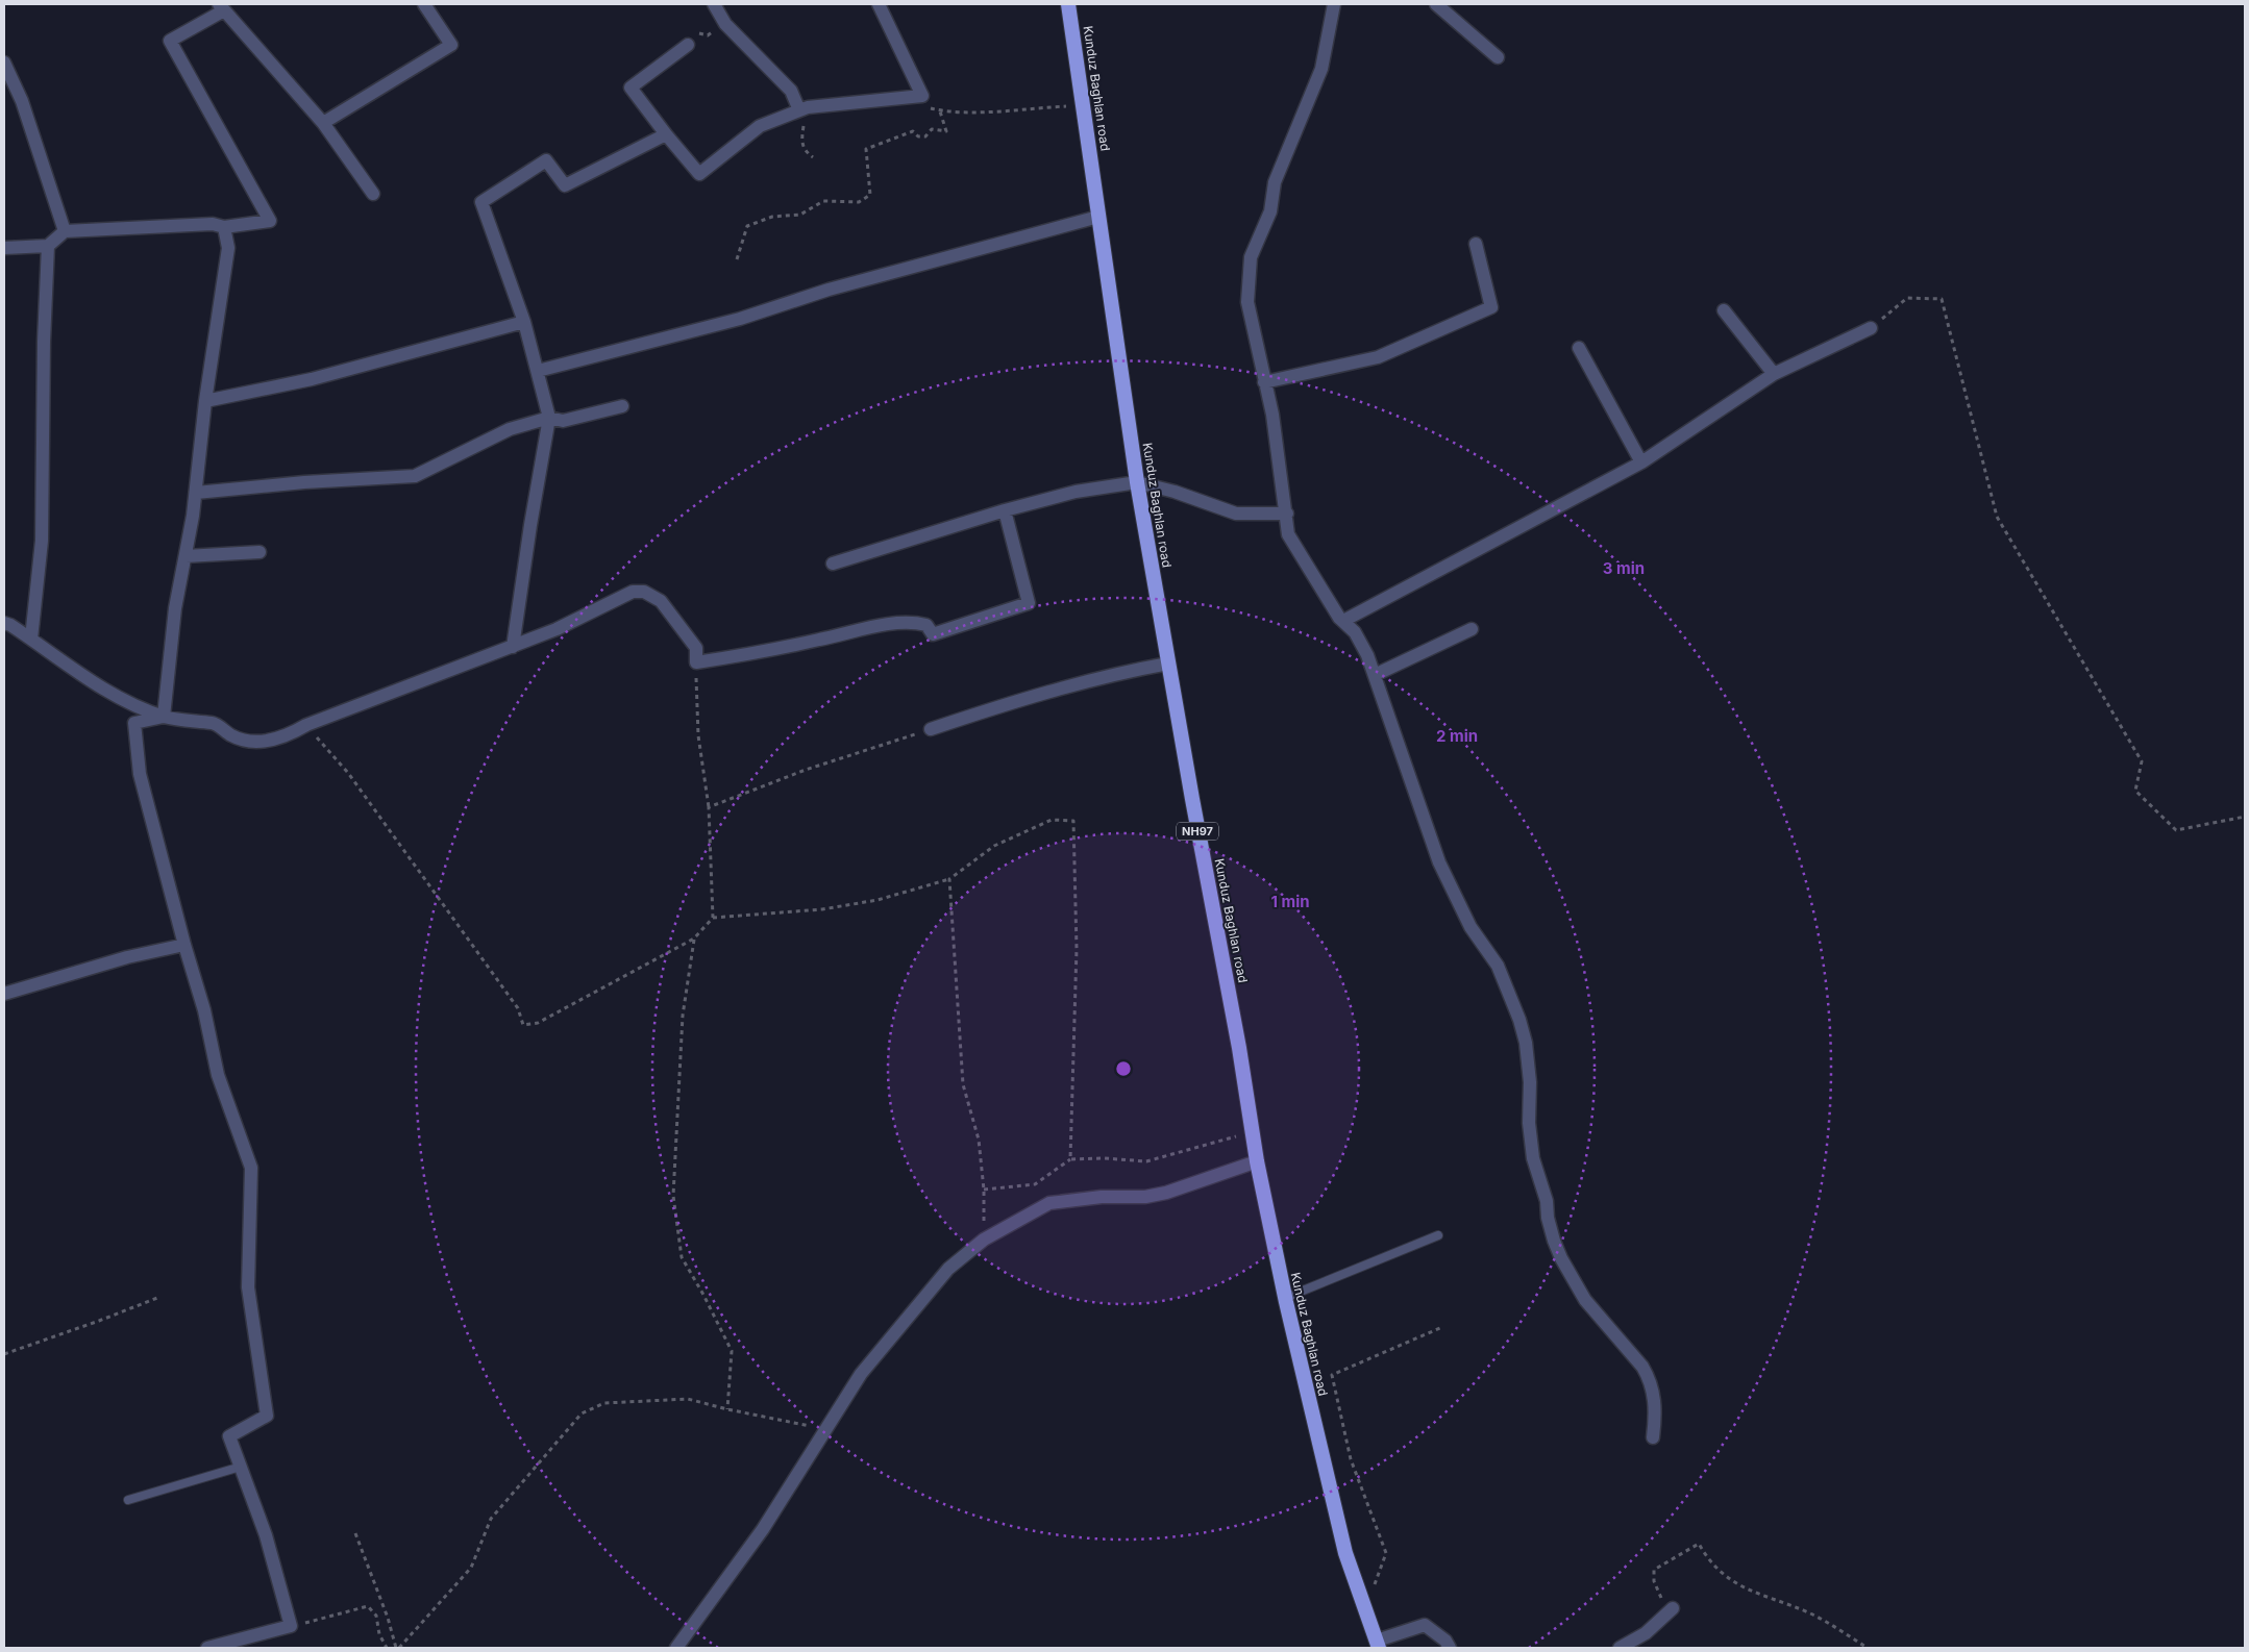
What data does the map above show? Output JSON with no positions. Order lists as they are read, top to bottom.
{
  "streets": {
    "highway": ["Kunduz Baghlan road", "NH97"]
  },
  "rings": ["3 min", "2 min", "1 min"]
}
